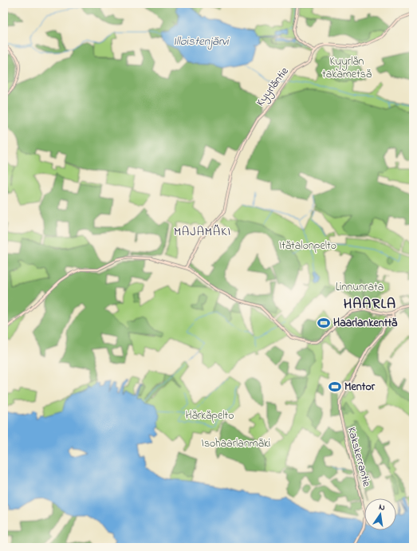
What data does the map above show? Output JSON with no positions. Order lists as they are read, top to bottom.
{
  "streets": {
    "street": ["Kyyrläntie", "Kakskerrantie"]
  },
  "districts": ["MAJAMÄKI", "HAARLA"],
  "water": ["Illoistenjärvi"],
  "parks": [
    "Kyyrlän takametsä",
    "Itätalonpelto",
    "Linnunrata",
    "Härkäpelto",
    "Isohaarlanmäki"
  ],
  "places": {
    "sports": ["Haarlankenttä", "Mentor"]
  },
  "north": "top"
}
